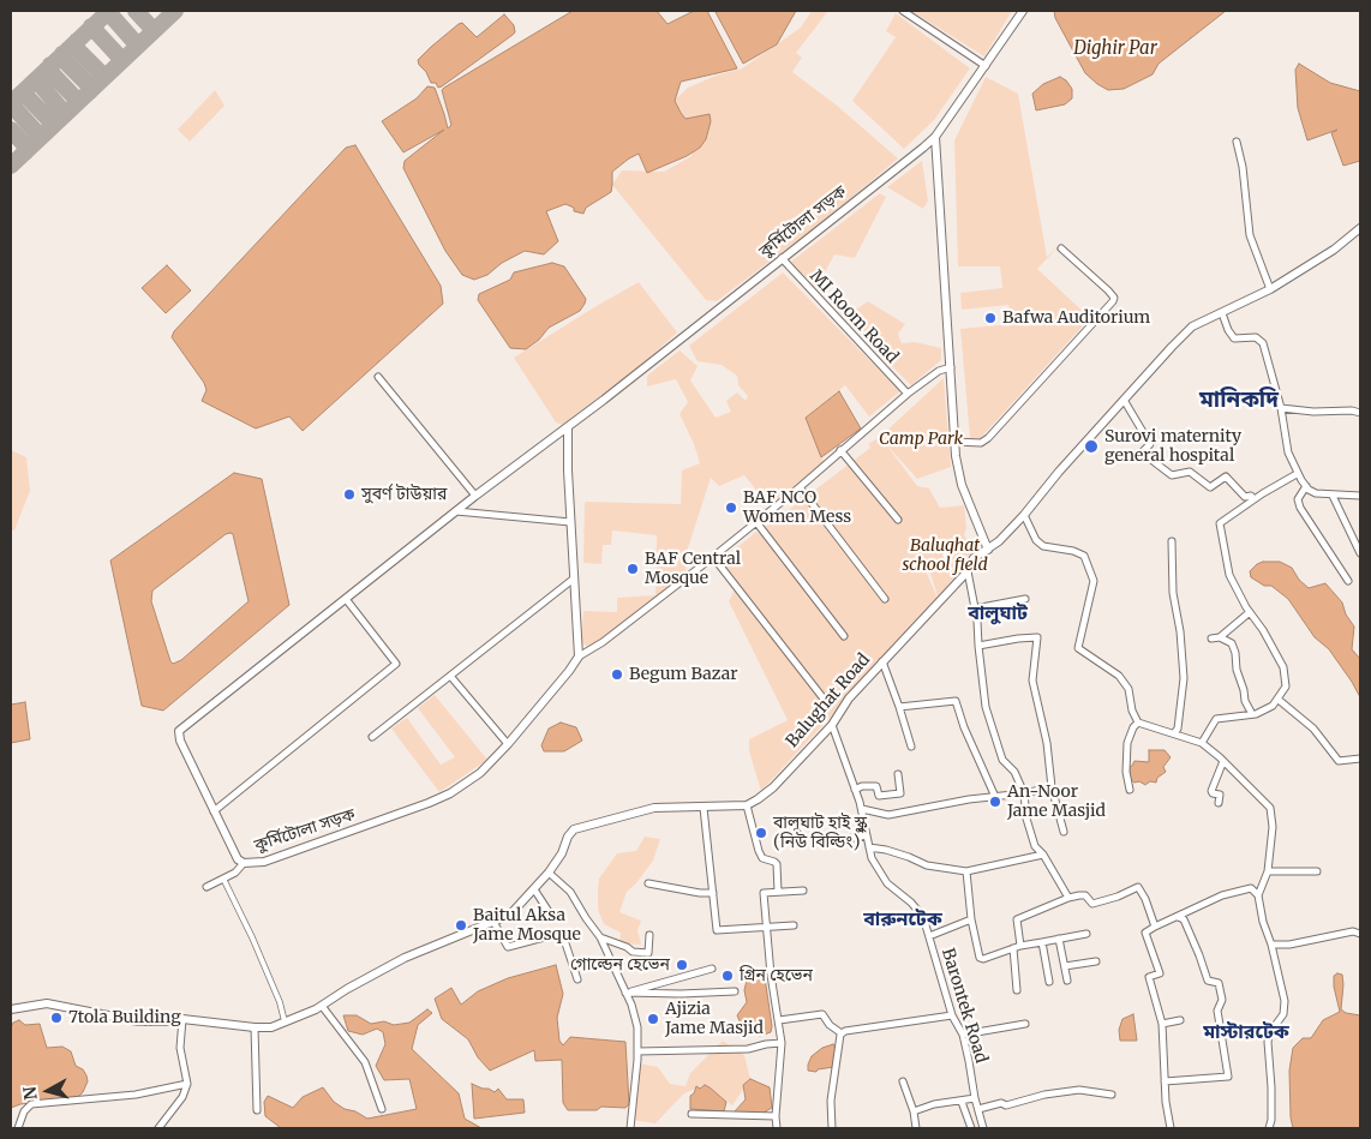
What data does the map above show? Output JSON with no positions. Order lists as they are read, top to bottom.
{
  "streets": {
    "street": [
      "কুর্মিটোলা সড়ক",
      "MI Room Road",
      "Balughat Road",
      "Barontek Road"
    ]
  },
  "crossings": [
    ["কুর্মিটোলা সড়ক", "MI Room Road"],
    ["Balughat Road", "Barontek Road"]
  ],
  "districts": [
    "মানিকদি",
    "বালুঘাট",
    "বারুনটেক",
    "মাস্টারটেক"
  ],
  "water": ["Dighir Par"],
  "parks": ["Camp Park", "Balughat school field"],
  "places": [
    "Bafwa Auditorium",
    "Surovi maternity general hospital",
    "সুবর্ণ টাউয়ার",
    "BAF NCO Women Mess",
    "BAF Central Mosque",
    "Begum Bazar",
    "An-Noor Jame Masjid",
    "বালুঘাট হাই স্কুল (নিউ বিল্ডিং)",
    "Baitul Aksa Jame Mosque",
    "গোল্ডেন হেভেন",
    "গ্রিন হেভেন",
    "7tola Building",
    "Ajizia Jame Masjid"
  ],
  "north": "left"
}
